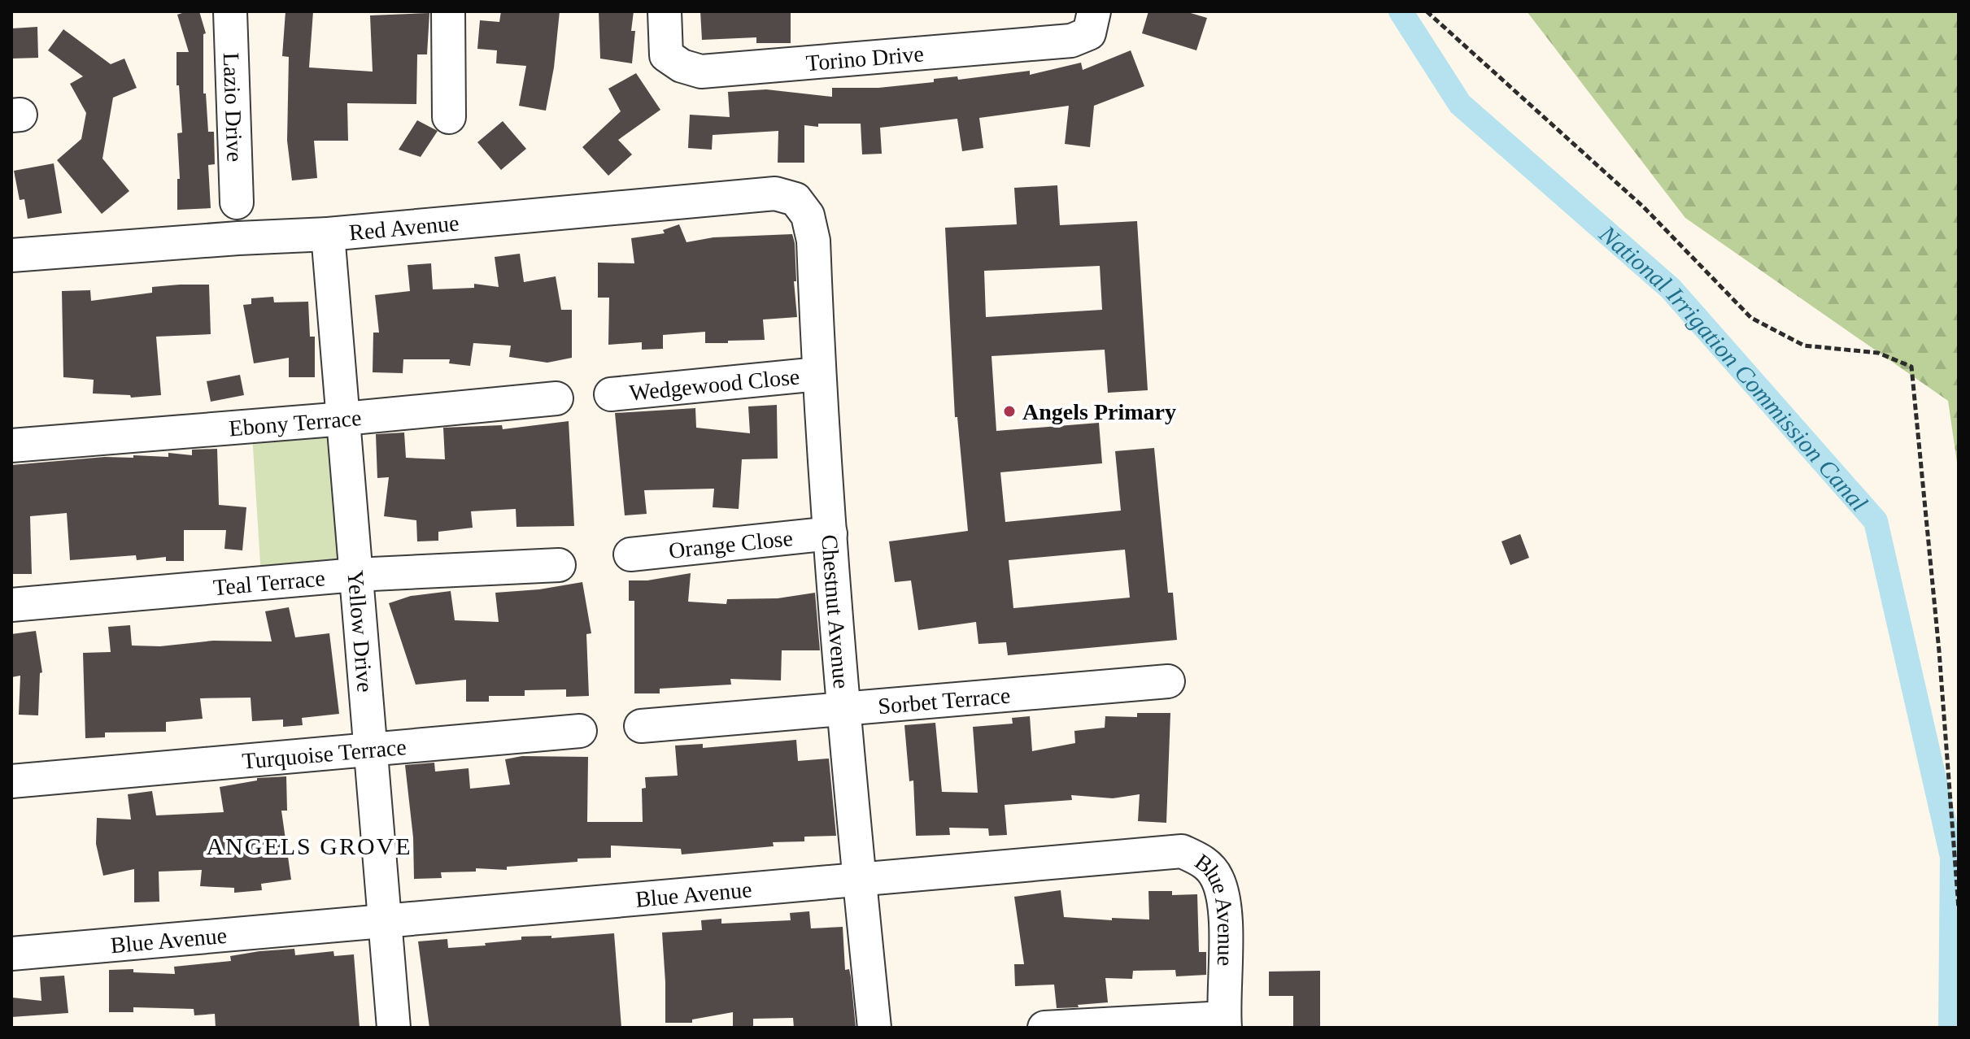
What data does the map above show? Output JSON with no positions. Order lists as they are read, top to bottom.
{
  "streets": {
    "street": [
      "Torino Drive",
      "Lazio Drive",
      "Red Avenue",
      "Wedgewood Close",
      "Ebony Terrace",
      "Orange Close",
      "Teal Terrace",
      "Chestnut Avenue",
      "Yellow Drive",
      "Sorbet Terrace",
      "Turquoise Terrace",
      "Blue Avenue"
    ]
  },
  "crossings": [
    ["Red Avenue", "Chestnut Avenue"],
    ["Red Avenue", "Yellow Drive"],
    ["Wedgewood Close", "Chestnut Avenue"],
    ["Ebony Terrace", "Yellow Drive"],
    ["Orange Close", "Chestnut Avenue"],
    ["Teal Terrace", "Yellow Drive"],
    ["Chestnut Avenue", "Sorbet Terrace"],
    ["Chestnut Avenue", "Blue Avenue"],
    ["Yellow Drive", "Turquoise Terrace"],
    ["Yellow Drive", "Blue Avenue"]
  ],
  "districts": ["ANGELS GROVE"],
  "water": ["National Irrigation Commission Canal"],
  "places": ["Angels Primary"]
}
